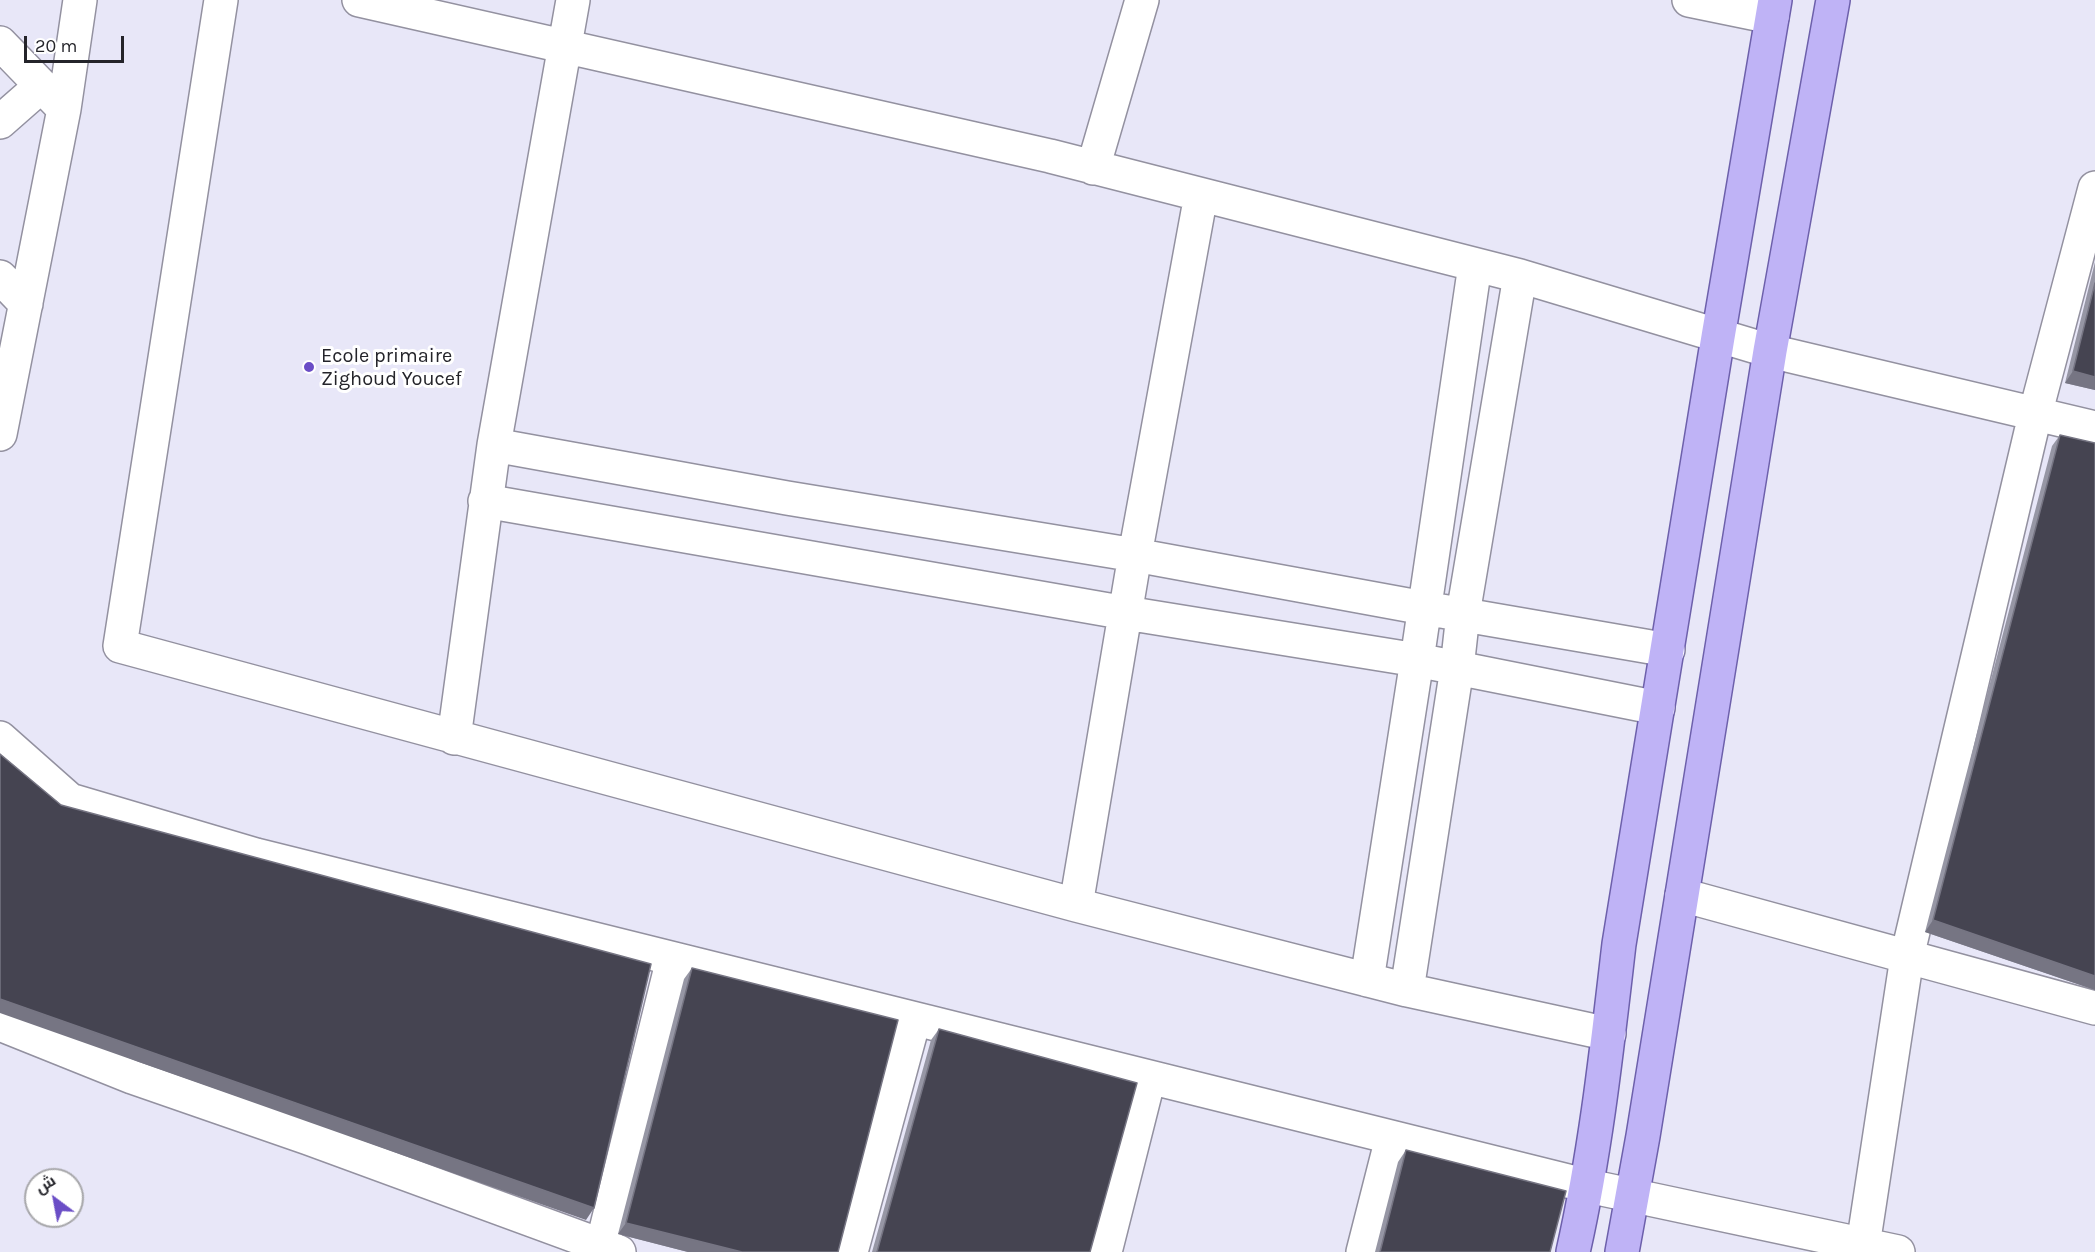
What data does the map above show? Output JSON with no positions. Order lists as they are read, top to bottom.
{
  "places": ["Ecole primaire Zighoud Youcef"],
  "scale_bar": "20 m",
  "north": "top left"
}
